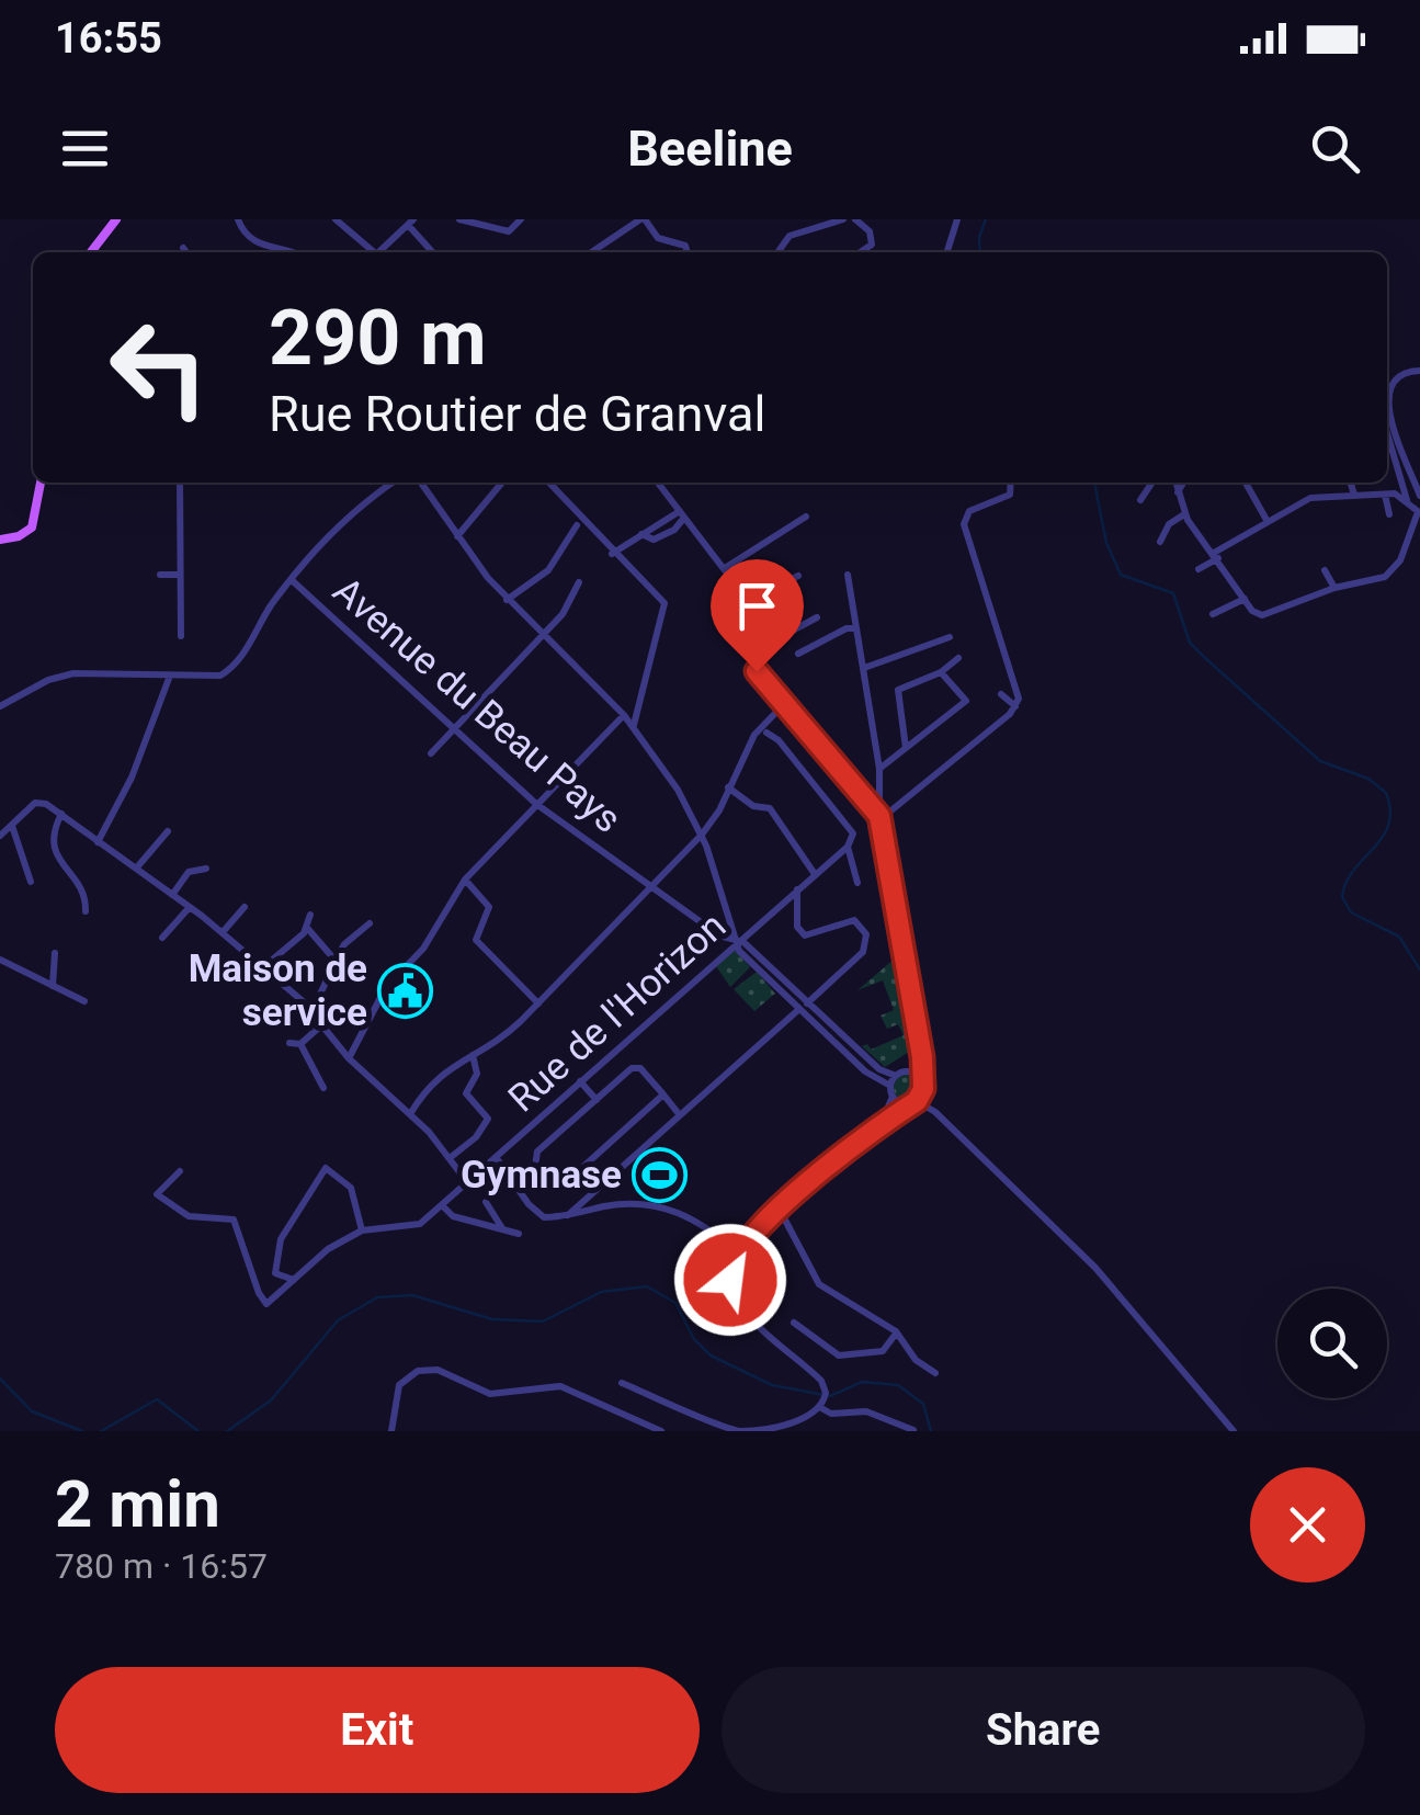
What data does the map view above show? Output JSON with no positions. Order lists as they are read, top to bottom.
{
  "streets": {
    "street": ["Avenue du Beau Pays", "Rue de l'Horizon"]
  },
  "crossings": [
    ["Avenue du Beau Pays", "Rue de l'Horizon"]
  ],
  "places": {
    "public building": ["Maison de service"],
    "sports": ["Gymnase"]
  },
  "page": {
    "status": "16:55",
    "header": "Beeline",
    "turn": ["290 m", "Rue Routier de Granval"],
    "heading": ["2 min", "780 m · 16:57"],
    "buttons": ["Exit", "Share"]
  }
}
